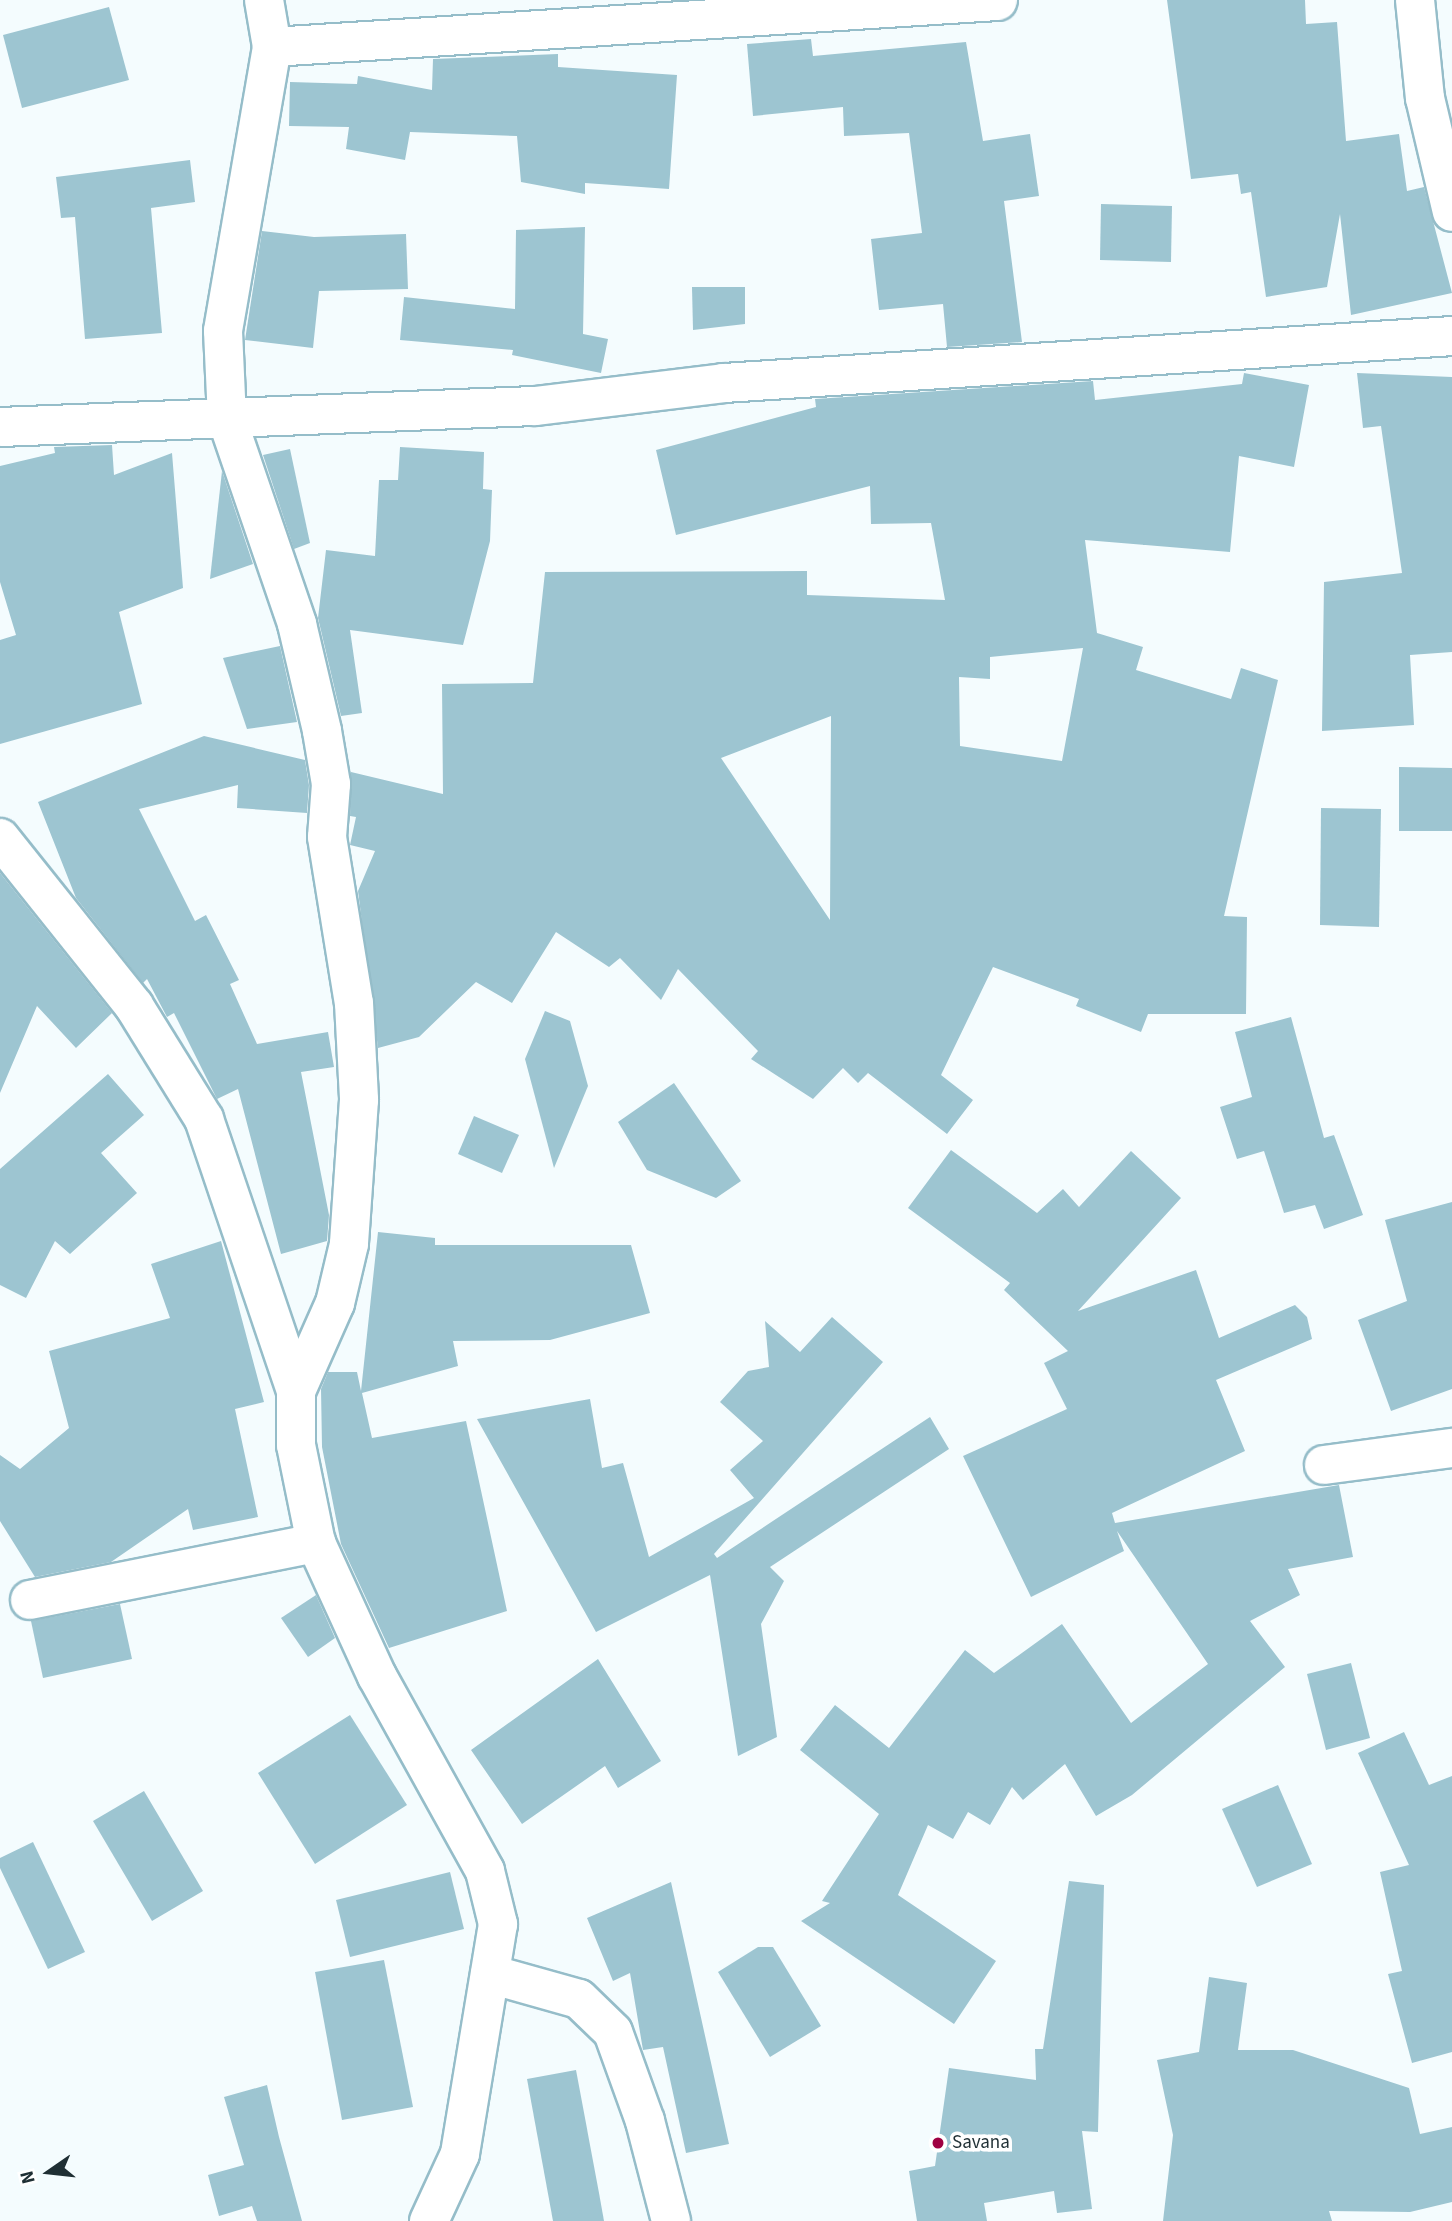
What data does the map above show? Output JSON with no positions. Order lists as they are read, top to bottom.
{
  "places": ["Savana"],
  "north": "left"
}
